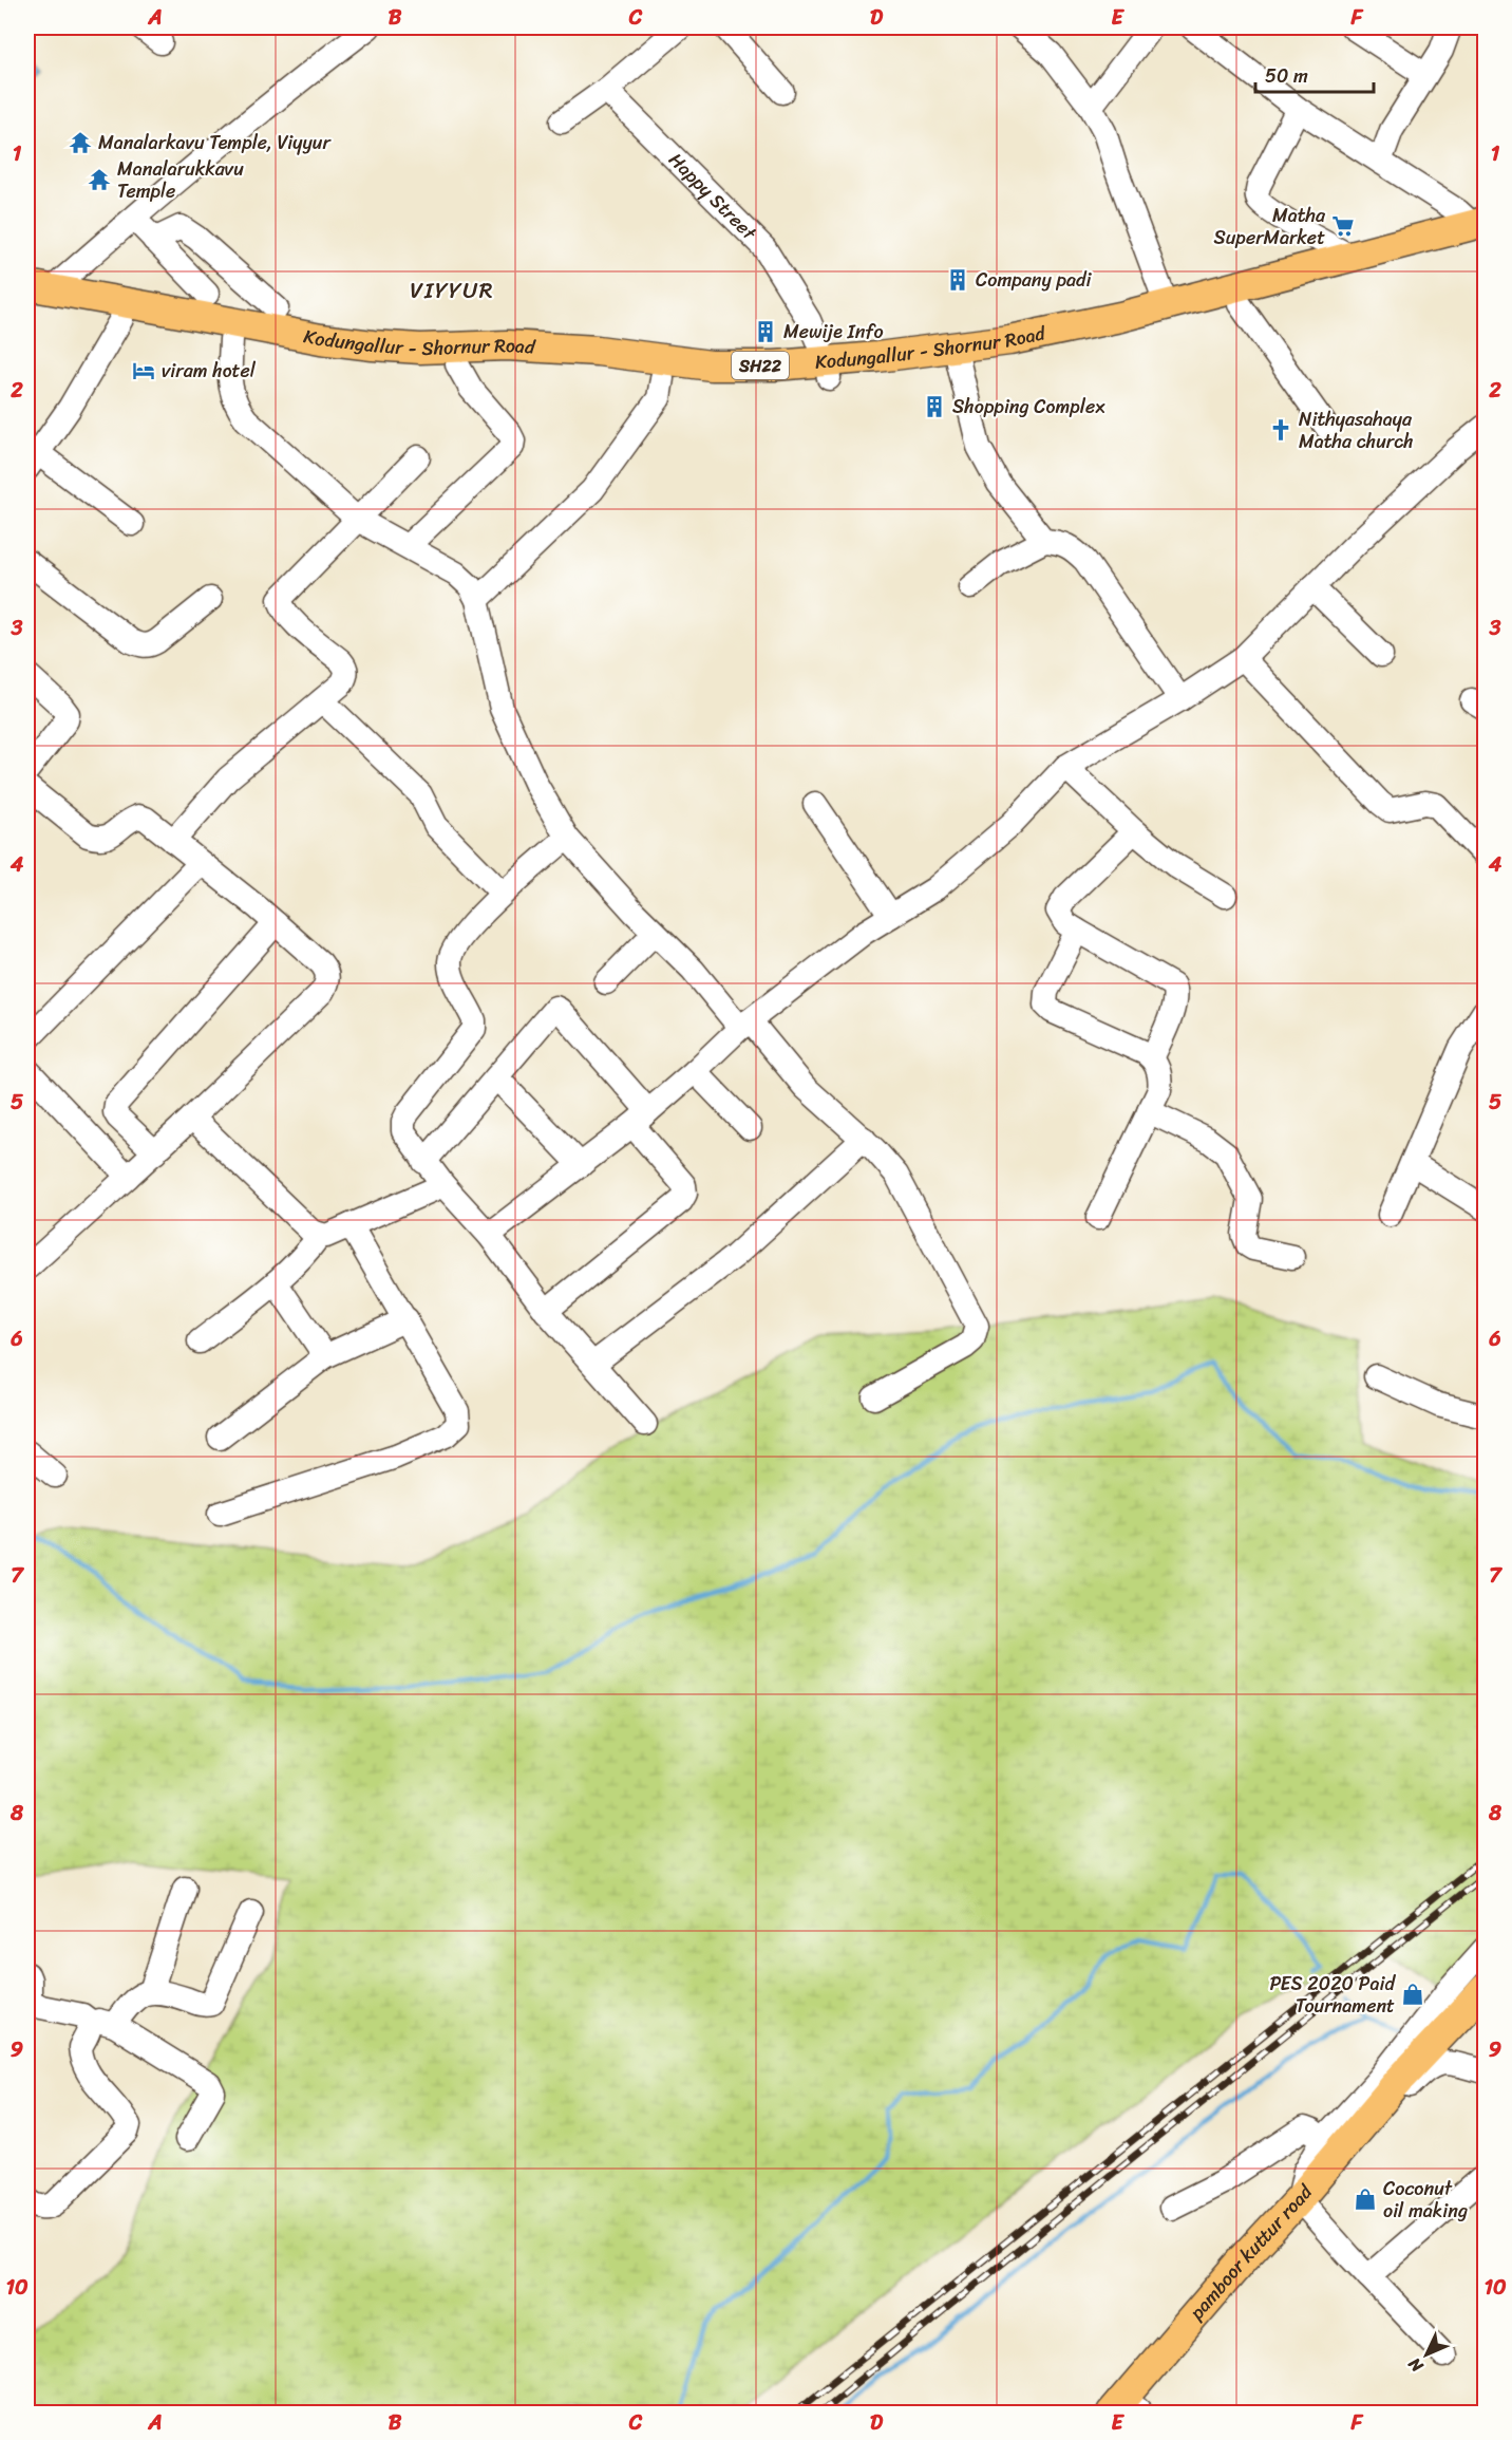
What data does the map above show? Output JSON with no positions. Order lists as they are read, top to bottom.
{
  "streets": {
    "main road": ["Kodungallur - Shornur Road", "SH22", "pamboor kuttur road"],
    "street": ["Happy Street"]
  },
  "crossings": [
    ["Happy Street", "Kodungallur - Shornur Road"]
  ],
  "districts": ["VIYYUR"],
  "places": {
    "temple": ["Manalarkavu Temple, Viyyur", "Manalarukkavu Temple"],
    "supermarket": ["Matha SuperMarket"],
    "building": ["Company padi", "Mewije Info", "Shopping Complex"],
    "hotel": ["viram hotel"],
    "church": ["Nithyasahaya Matha church"],
    "shop": ["PES 2020 Paid Tournament", "Coconut oil making"]
  },
  "scale_bar": "50 m",
  "north": "bottom left",
  "grid": {
    "columns": [
      "A",
      "B",
      "C",
      "D",
      "E",
      "F"
    ],
    "rows": [
      "1",
      "2",
      "3",
      "4",
      "5",
      "6",
      "7",
      "8",
      "9",
      "10"
    ]
  }
}
